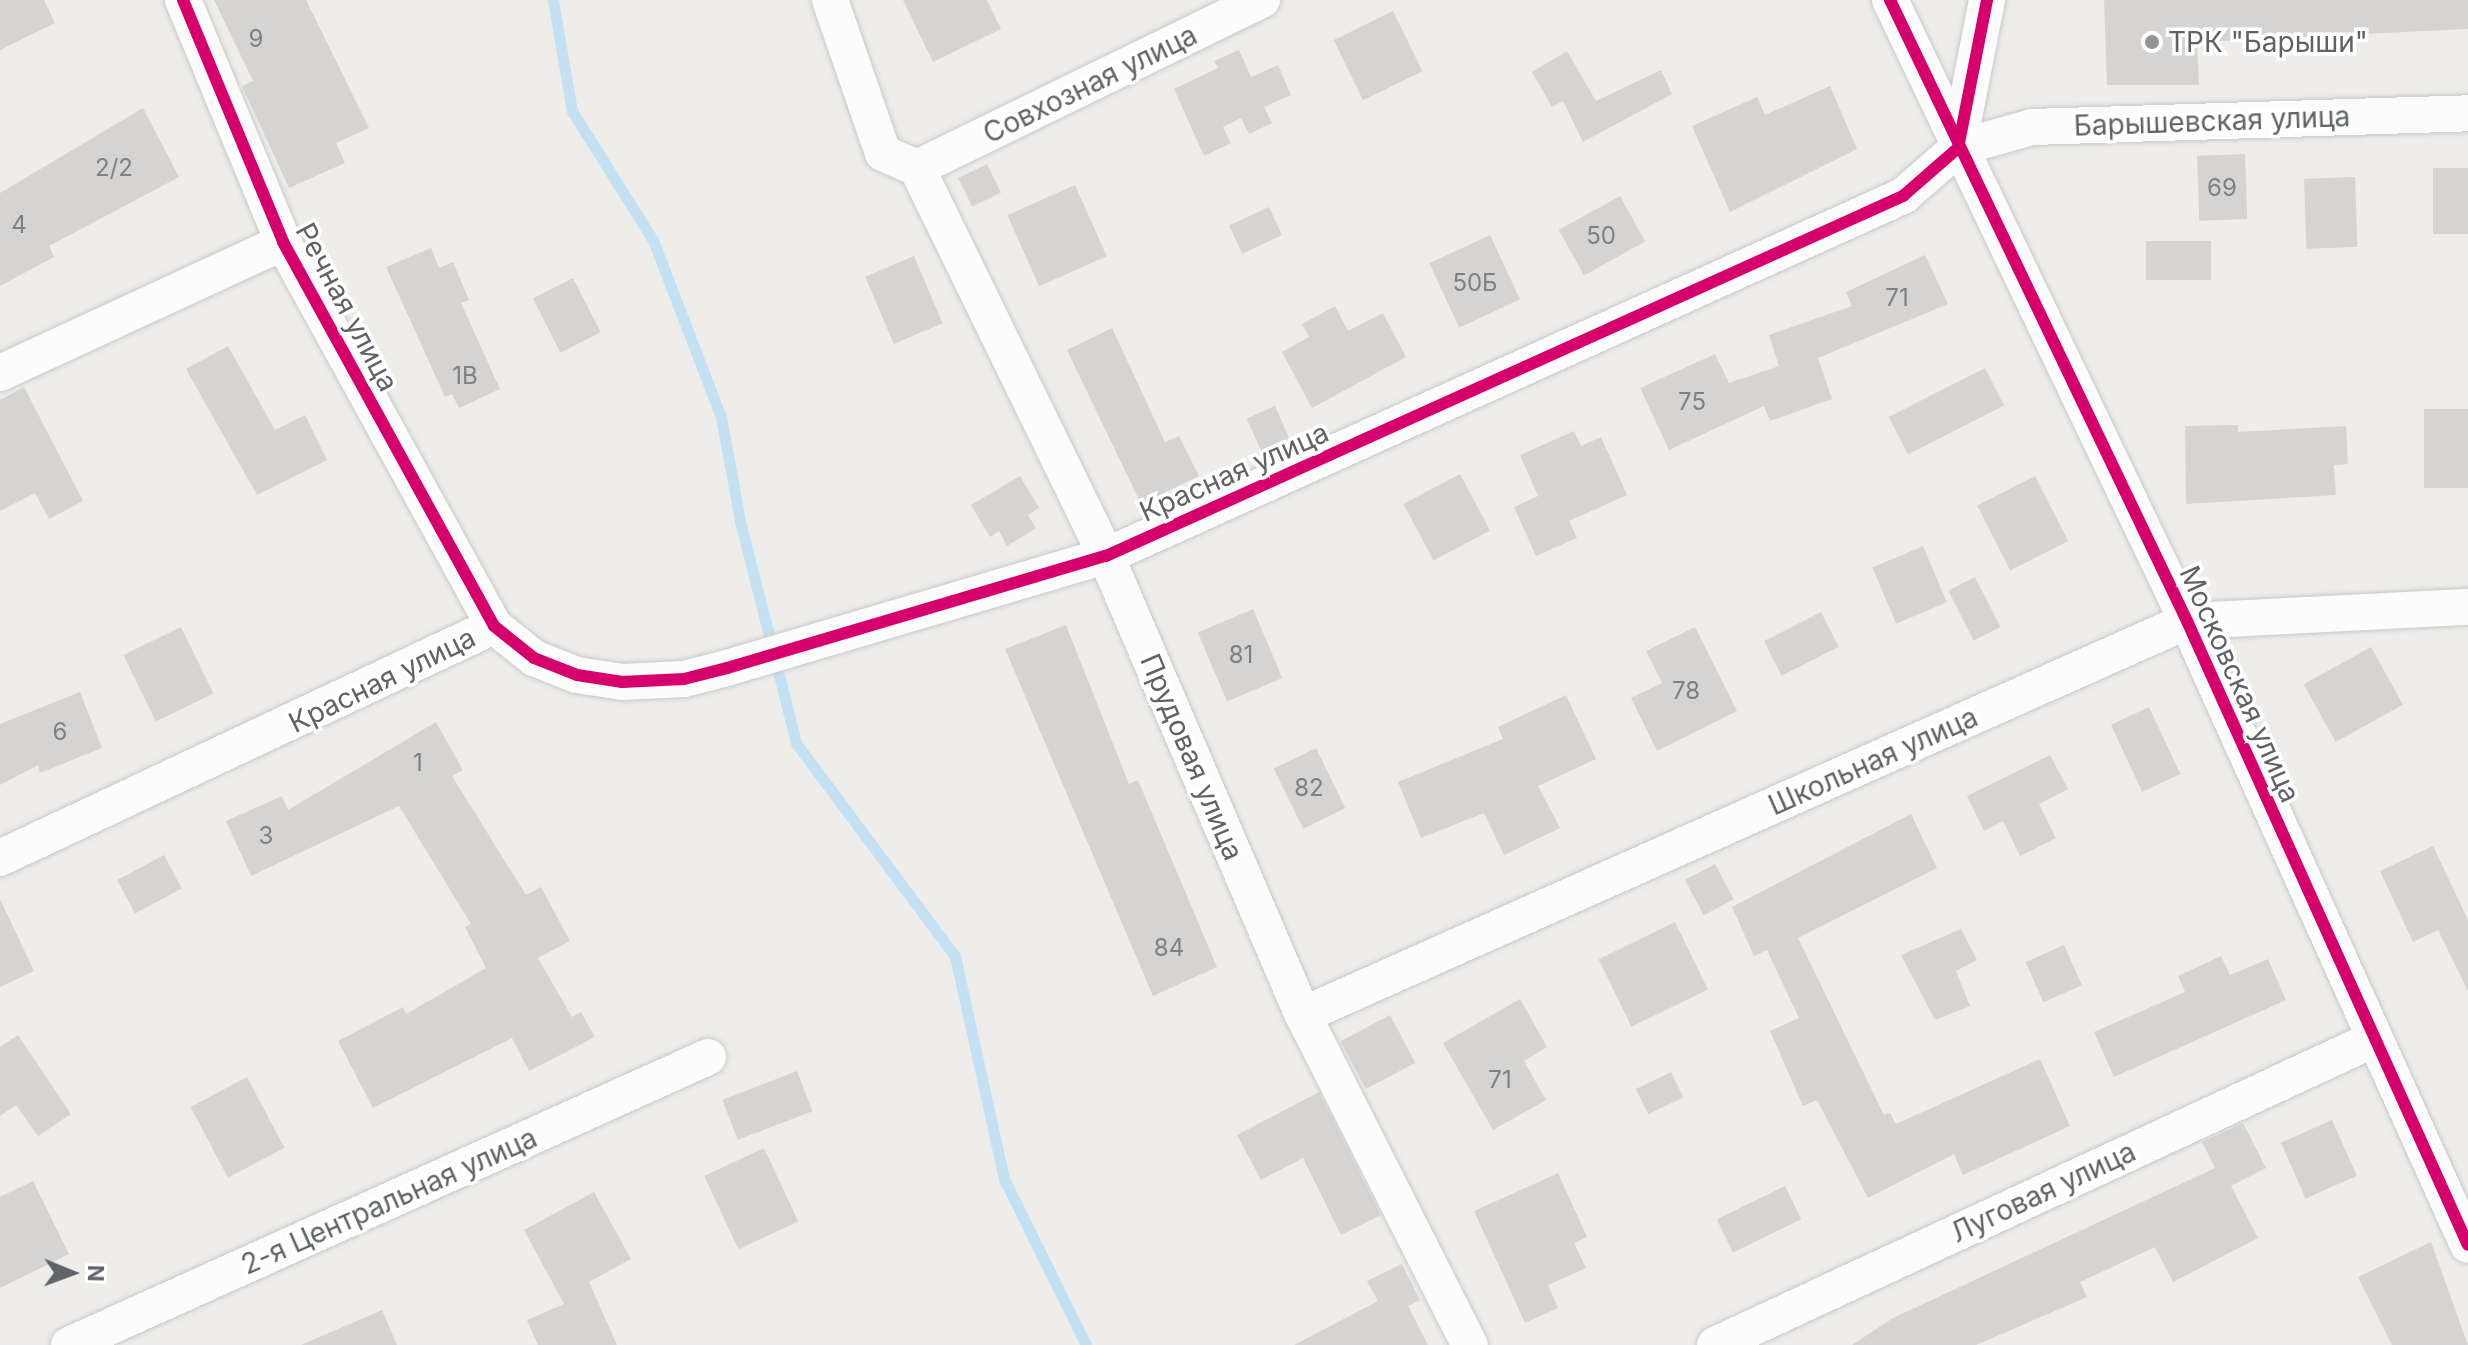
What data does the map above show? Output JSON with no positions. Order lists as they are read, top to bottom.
{
  "streets": {
    "street": [
      "Совхозная улица",
      "Барышевская улица",
      "Речная улица",
      "Красная улица",
      "Московская улица",
      "Прудовая улица",
      "Школьная улица",
      "Луговая улица",
      "2-я Центральная улица"
    ]
  },
  "crossings": [
    ["Совхозная улица", "Прудовая улица"],
    ["Барышевская улица", "Красная улица"],
    ["Барышевская улица", "Московская улица"],
    ["Речная улица", "Красная улица"],
    ["Красная улица", "Московская улица"],
    ["Красная улица", "Прудовая улица"],
    ["Московская улица", "Школьная улица"],
    ["Московская улица", "Луговая улица"],
    ["Прудовая улица", "Школьная улица"]
  ],
  "places": ["ТРК \"Барыши\""],
  "house_numbers": [
    "9",
    "2/2",
    "69",
    "4",
    "50",
    "50Б",
    "71",
    "1В",
    "75",
    "81",
    "78",
    "6",
    "1",
    "82",
    "3",
    "84",
    "71"
  ],
  "north": "right"
}
